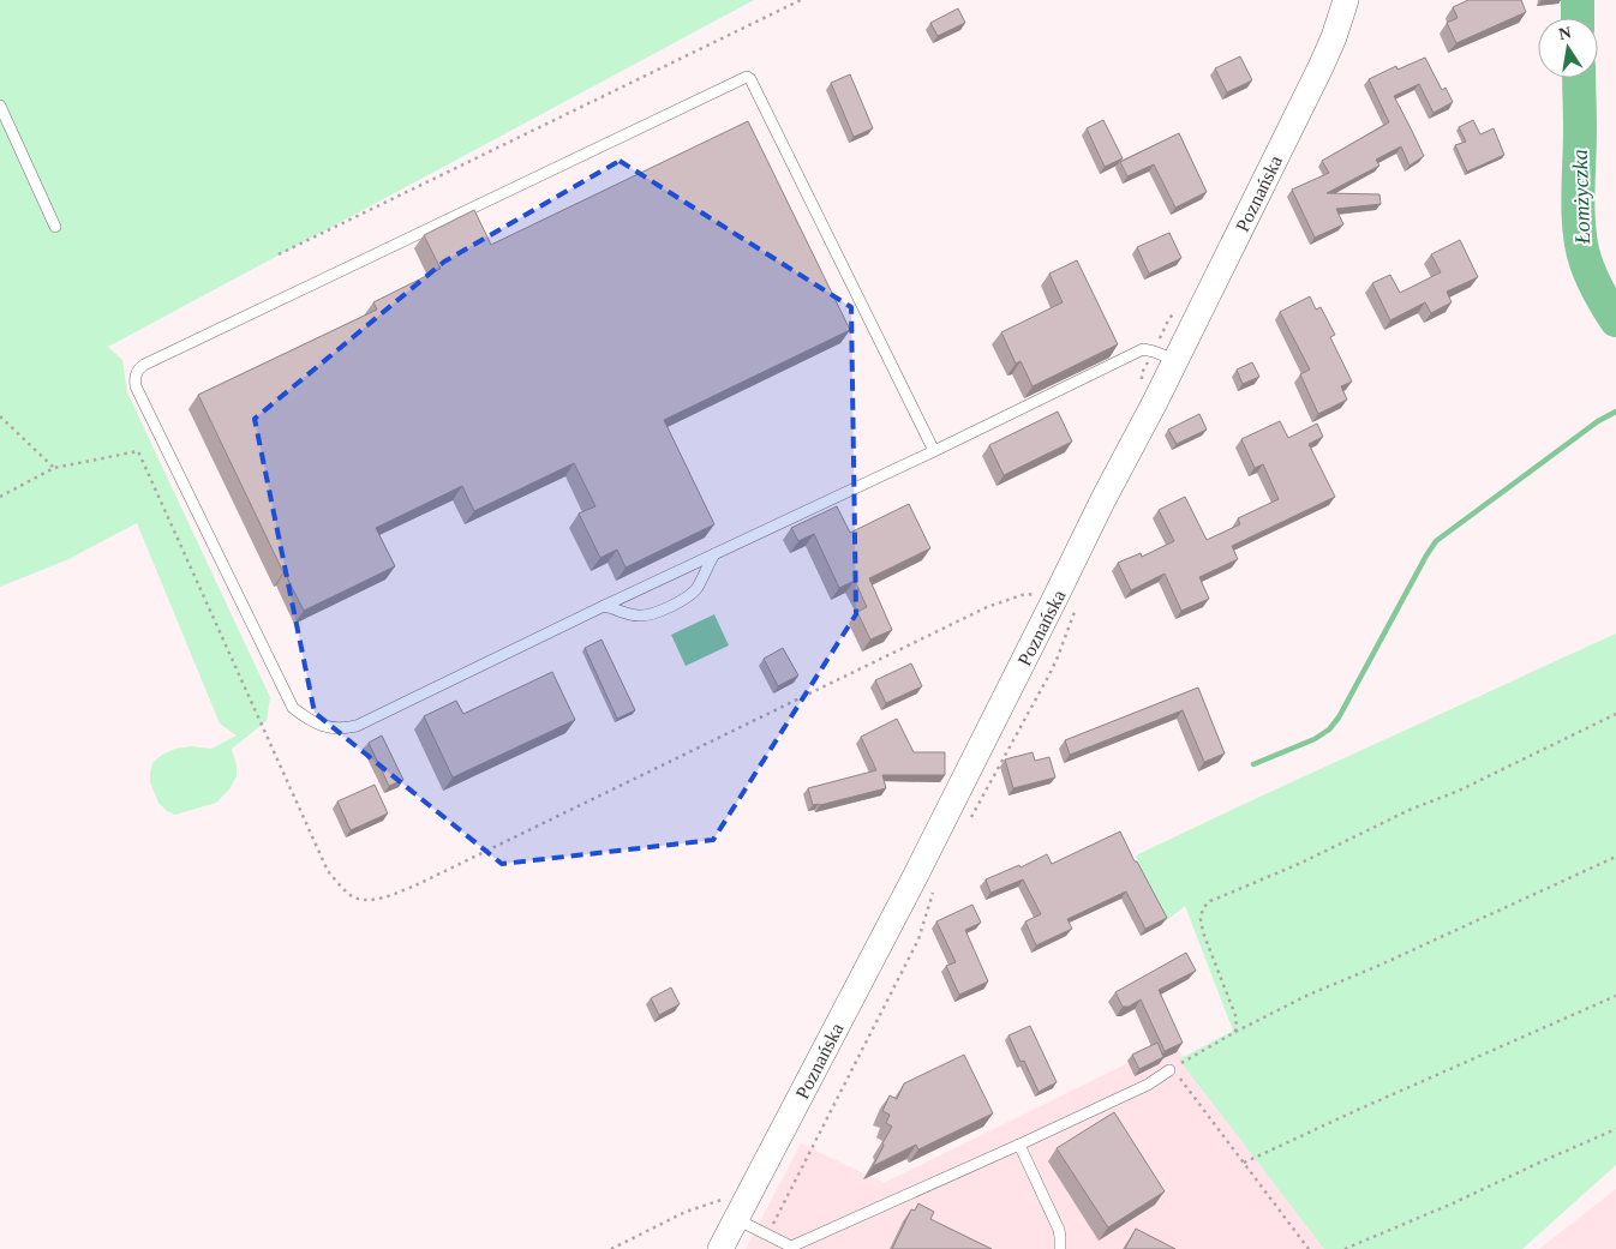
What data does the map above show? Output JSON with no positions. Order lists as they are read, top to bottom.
{
  "streets": {
    "street": ["Poznańska"]
  },
  "water": ["Łomżyczka"],
  "north": "top"
}
